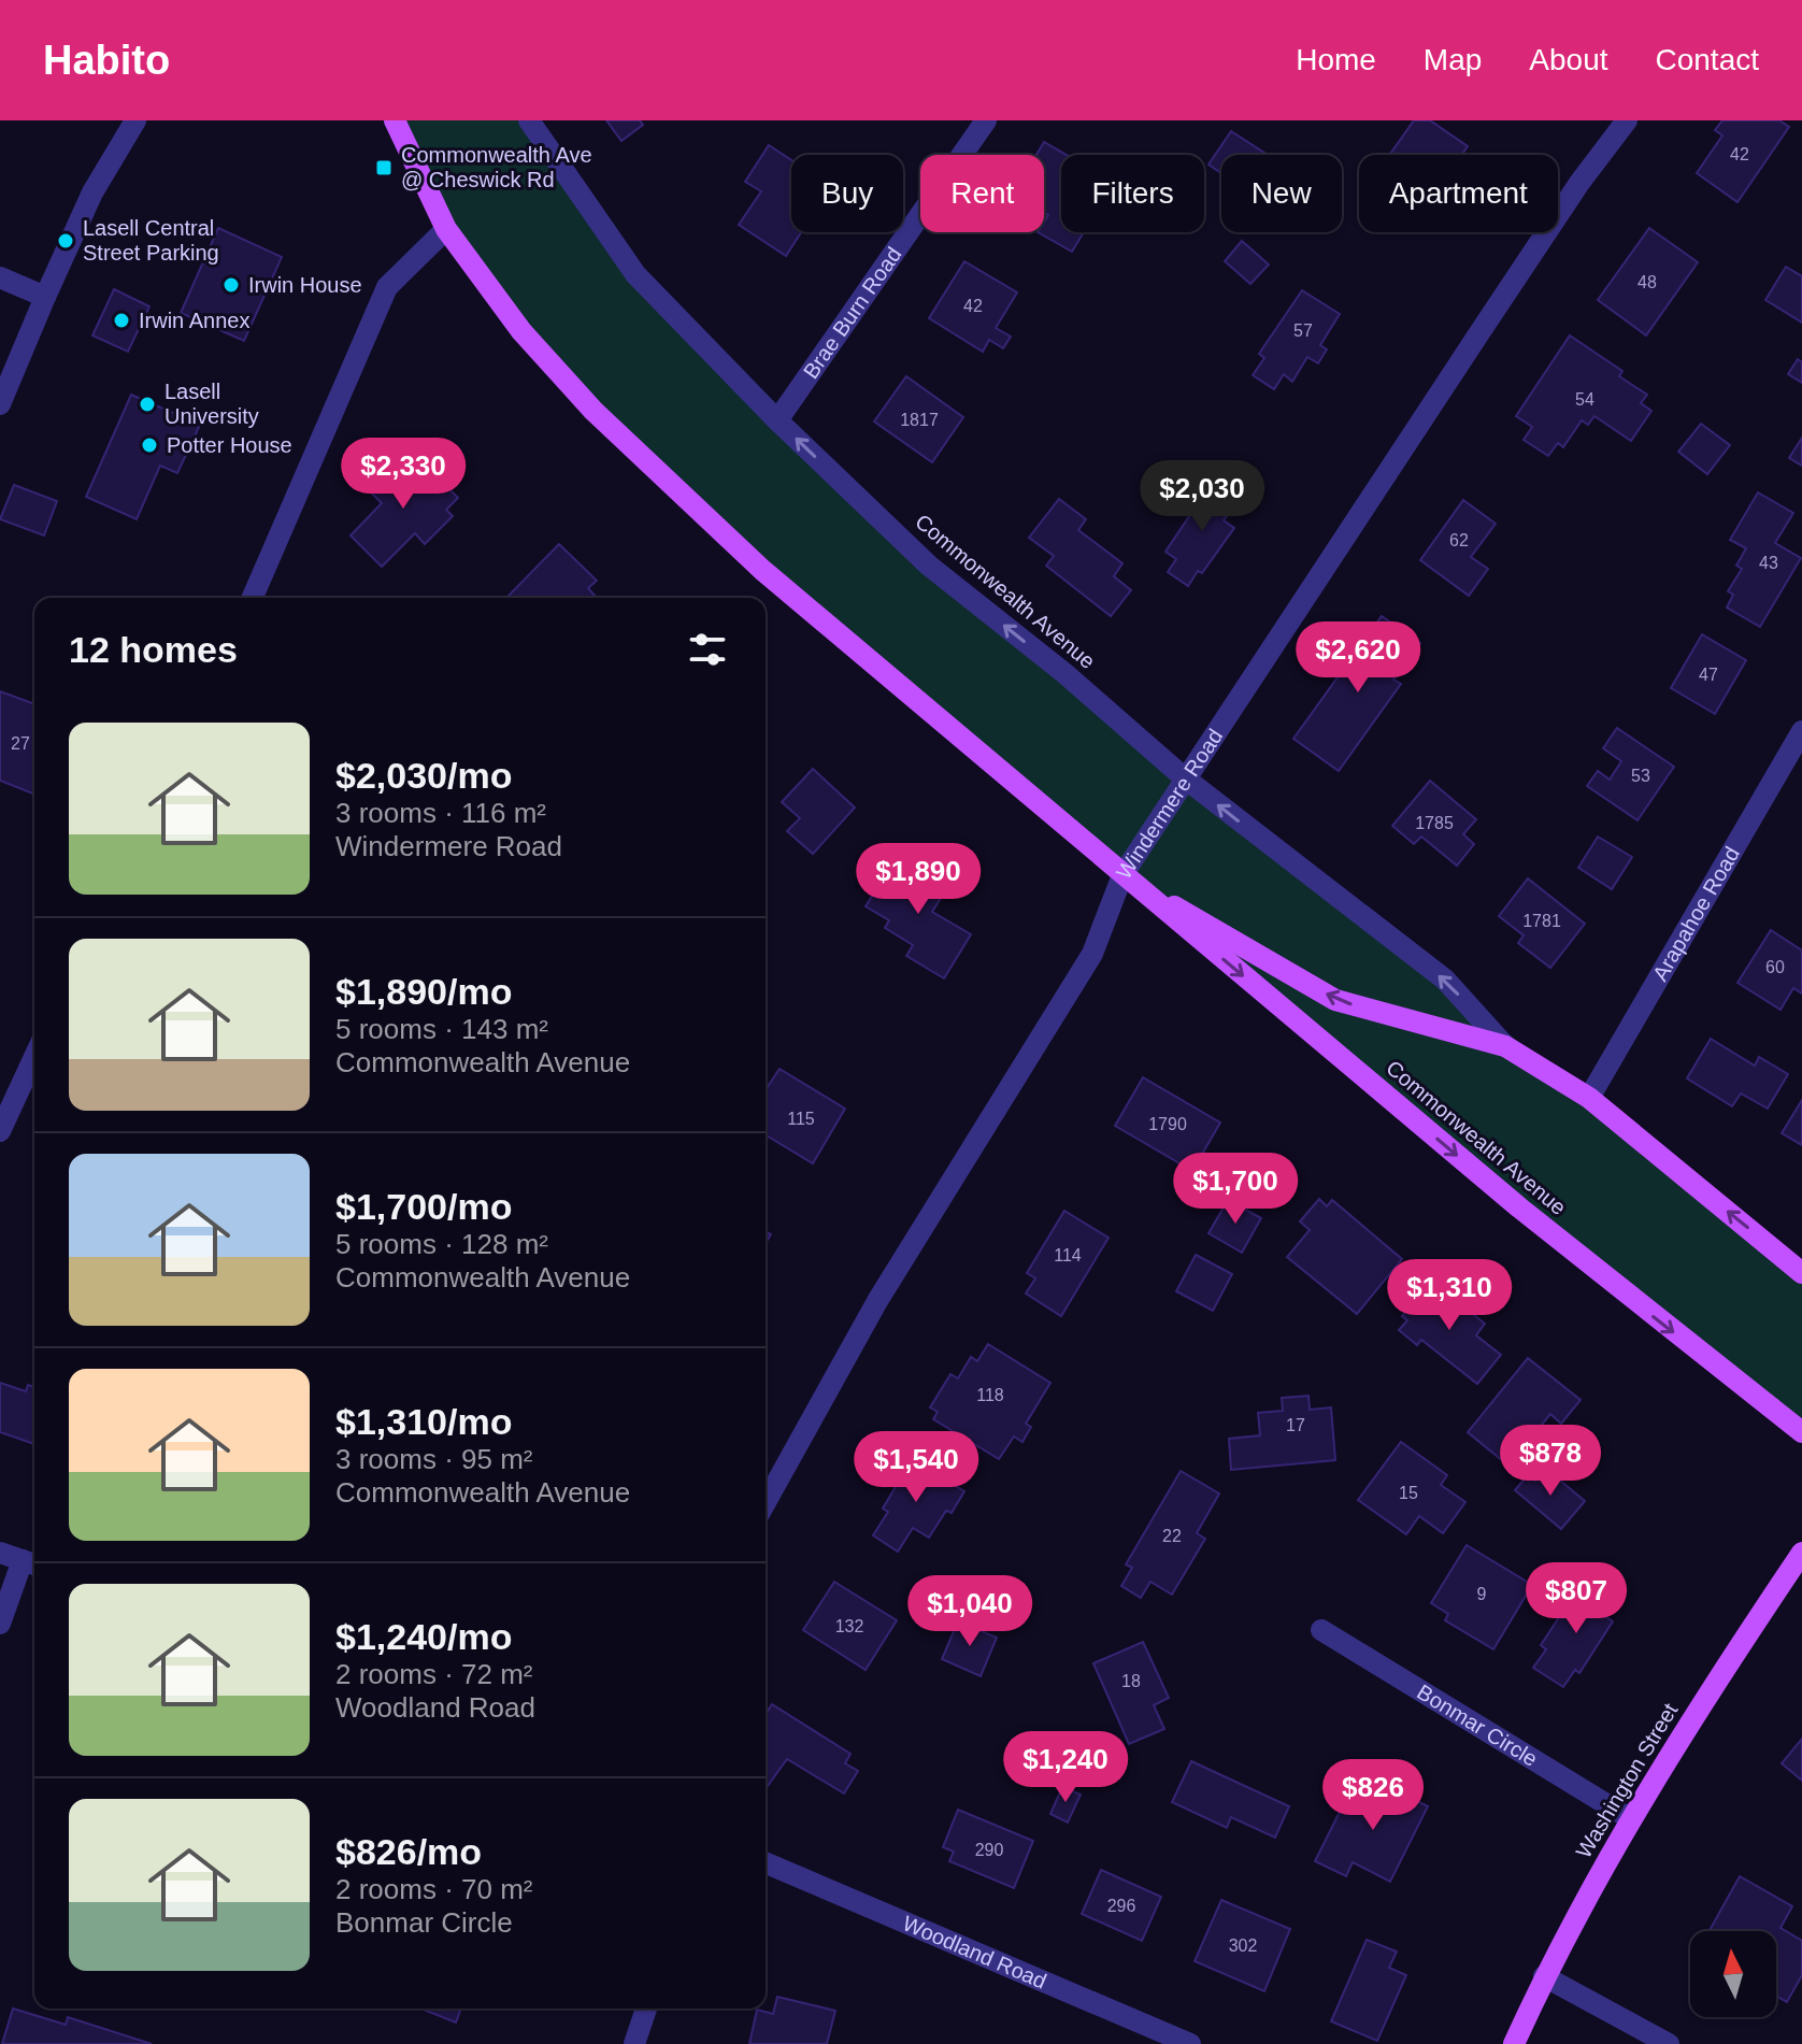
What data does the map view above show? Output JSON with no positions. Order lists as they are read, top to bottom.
{
  "streets": {
    "main road": ["Commonwealth Avenue", "Washington Street"],
    "street": [
      "Brae Burn Road",
      "Windermere Road",
      "Arapahoe Road",
      "Bonmar Circle",
      "Woodland Road"
    ]
  },
  "crossings": [
    ["Brae Burn Road", "Commonwealth Avenue"],
    ["Commonwealth Avenue", "Windermere Road"],
    ["Commonwealth Avenue", "Arapahoe Road"],
    ["Bonmar Circle", "Washington Street"]
  ],
  "places": {
    "transit": ["Commonwealth Ave @ Cheswick Rd"],
    "other": [
      "Lasell Central Street Parking",
      "Irwin House",
      "Irwin Annex",
      "Lasell University",
      "Potter House"
    ]
  },
  "house_numbers": [
    "42",
    "48",
    "42",
    "57",
    "54",
    "1817",
    "62",
    "43",
    "47",
    "27",
    "53",
    "1785",
    "1781",
    "60",
    "115",
    "1790",
    "114",
    "118",
    "17",
    "15",
    "22",
    "9",
    "132",
    "18",
    "290",
    "296",
    "302"
  ],
  "north": "top",
  "page": {
    "header": "Habito",
    "nav": [
      "Home",
      "Map",
      "About",
      "Contact"
    ],
    "chip": [
      "Buy",
      "Rent",
      "Filters",
      "New",
      "Apartment"
    ],
    "price": [
      "$2,330",
      "$2,030",
      "$2,620",
      "$1,890",
      "$1,700",
      "$1,310",
      "$878",
      "$1,540",
      "$807",
      "$1,040",
      "$1,240",
      "$826"
    ],
    "heading": "12 homes",
    "list": [
      {
        "name": "$2,030/mo",
        "note": "3 rooms · 116 m² · Windermere Road"
      },
      {
        "name": "$1,890/mo",
        "note": "5 rooms · 143 m² · Commonwealth Avenue"
      },
      {
        "name": "$1,700/mo",
        "note": "5 rooms · 128 m² · Commonwealth Avenue"
      },
      {
        "name": "$1,310/mo",
        "note": "3 rooms · 95 m² · Commonwealth Avenue"
      },
      {
        "name": "$1,240/mo",
        "note": "2 rooms · 72 m² · Woodland Road"
      },
      {
        "name": "$826/mo",
        "note": "2 rooms · 70 m² · Bonmar Circle"
      }
    ]
  }
}
